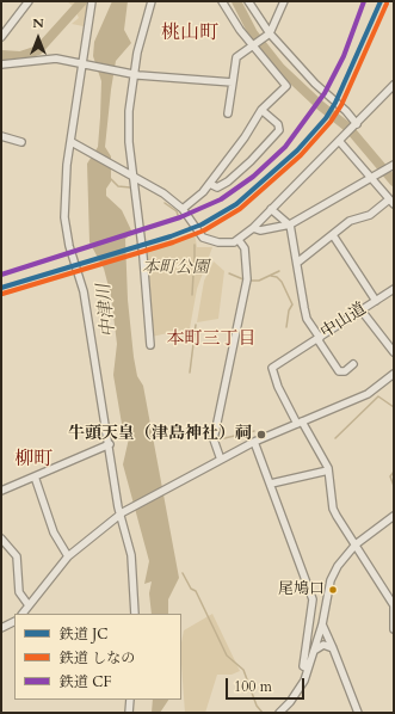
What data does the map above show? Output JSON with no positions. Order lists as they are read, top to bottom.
{
  "streets": {
    "street": ["中山道"]
  },
  "districts": ["桃山町", "本町三丁目", "柳町"],
  "water": ["中津川"],
  "parks": ["本町公園"],
  "places": ["牛頭天皇（津島神社）祠", "尾鳩口"],
  "lines": ["rail line JC", "rail line CF", "rail line しなの"],
  "legend": ["鉄道 JC", "鉄道 しなの", "鉄道 CF"],
  "scale_bar": "100 m",
  "north": "top"
}
